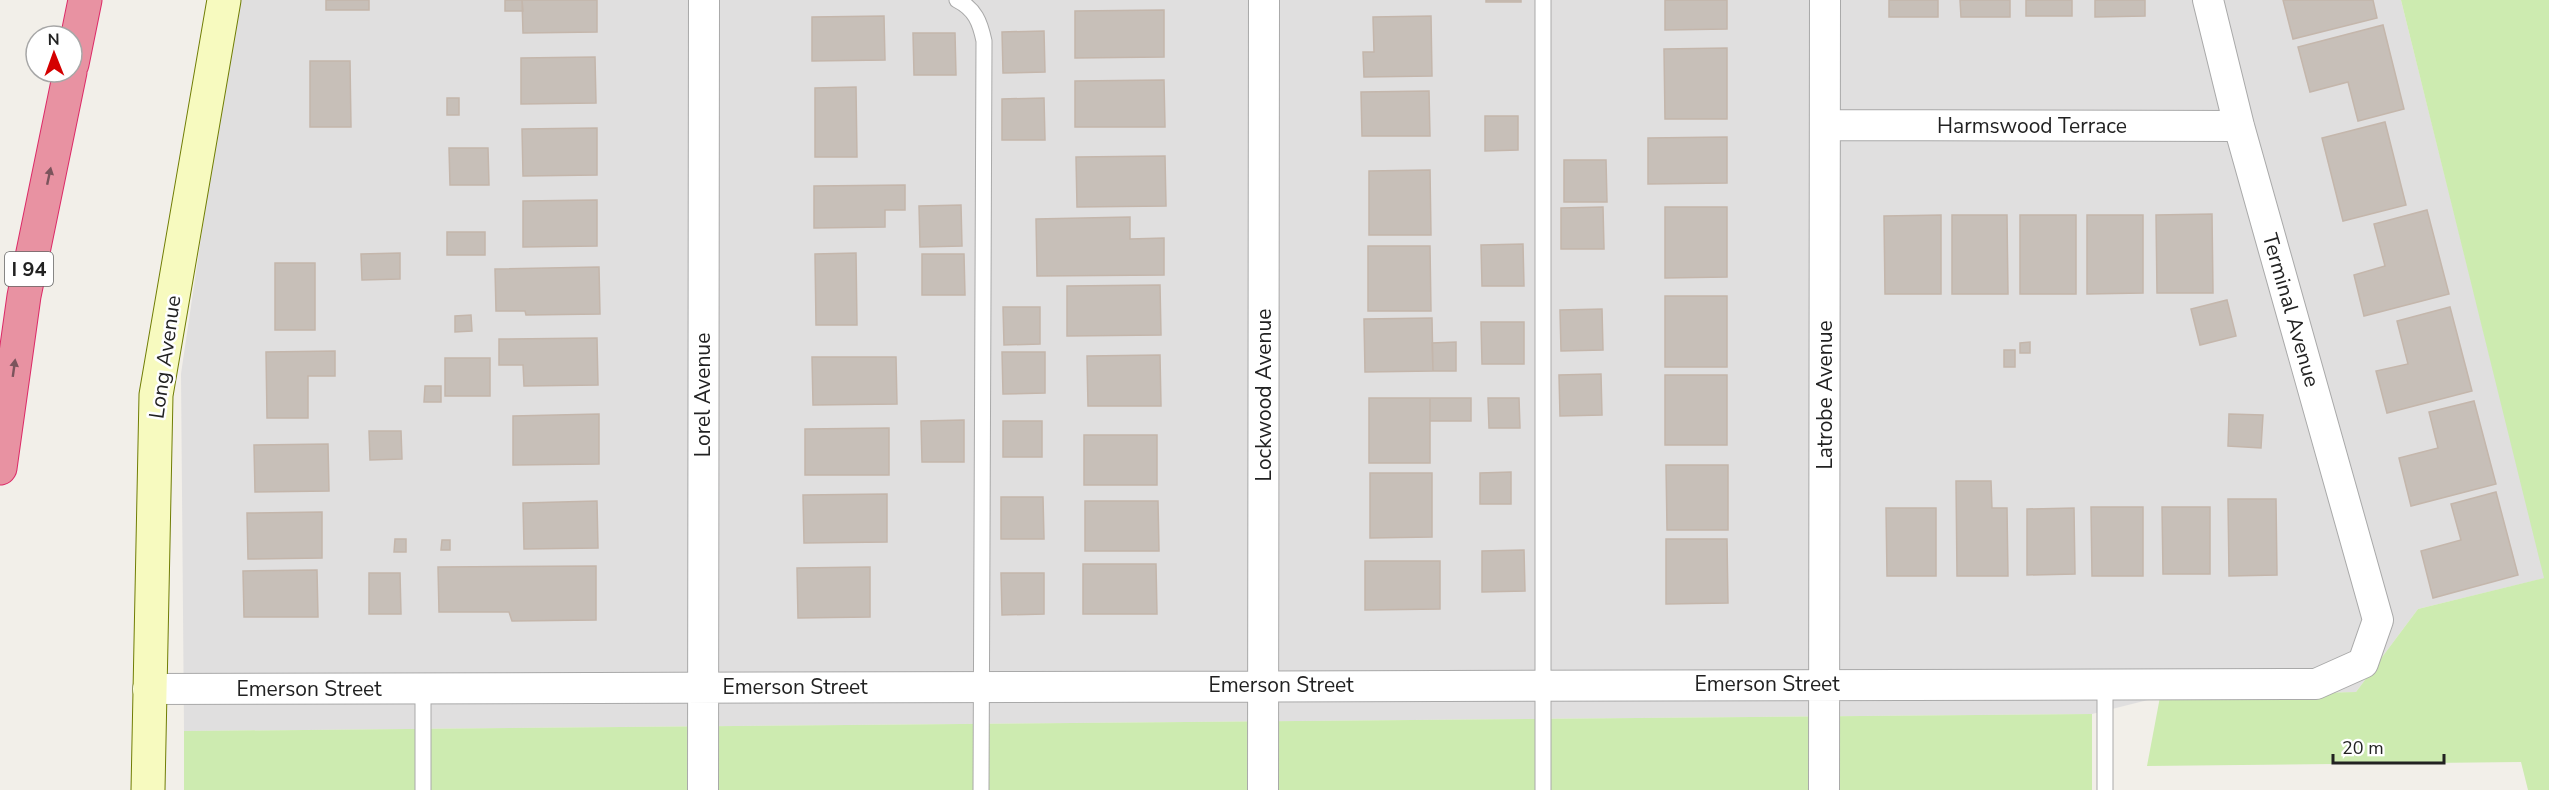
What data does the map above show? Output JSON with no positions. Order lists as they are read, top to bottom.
{
  "streets": {
    "highway": ["I 94"],
    "street": [
      "Harmswood Terrace",
      "Terminal Avenue",
      "Long Avenue",
      "Lorel Avenue",
      "Lockwood Avenue",
      "Latrobe Avenue",
      "Emerson Street"
    ]
  },
  "crossings": [
    ["Harmswood Terrace", "Terminal Avenue"],
    ["Harmswood Terrace", "Latrobe Avenue"],
    ["Terminal Avenue", "Emerson Street"],
    ["Long Avenue", "Emerson Street"],
    ["Lorel Avenue", "Emerson Street"],
    ["Lockwood Avenue", "Emerson Street"],
    ["Latrobe Avenue", "Emerson Street"]
  ],
  "scale_bar": "20 m",
  "north": "top"
}
